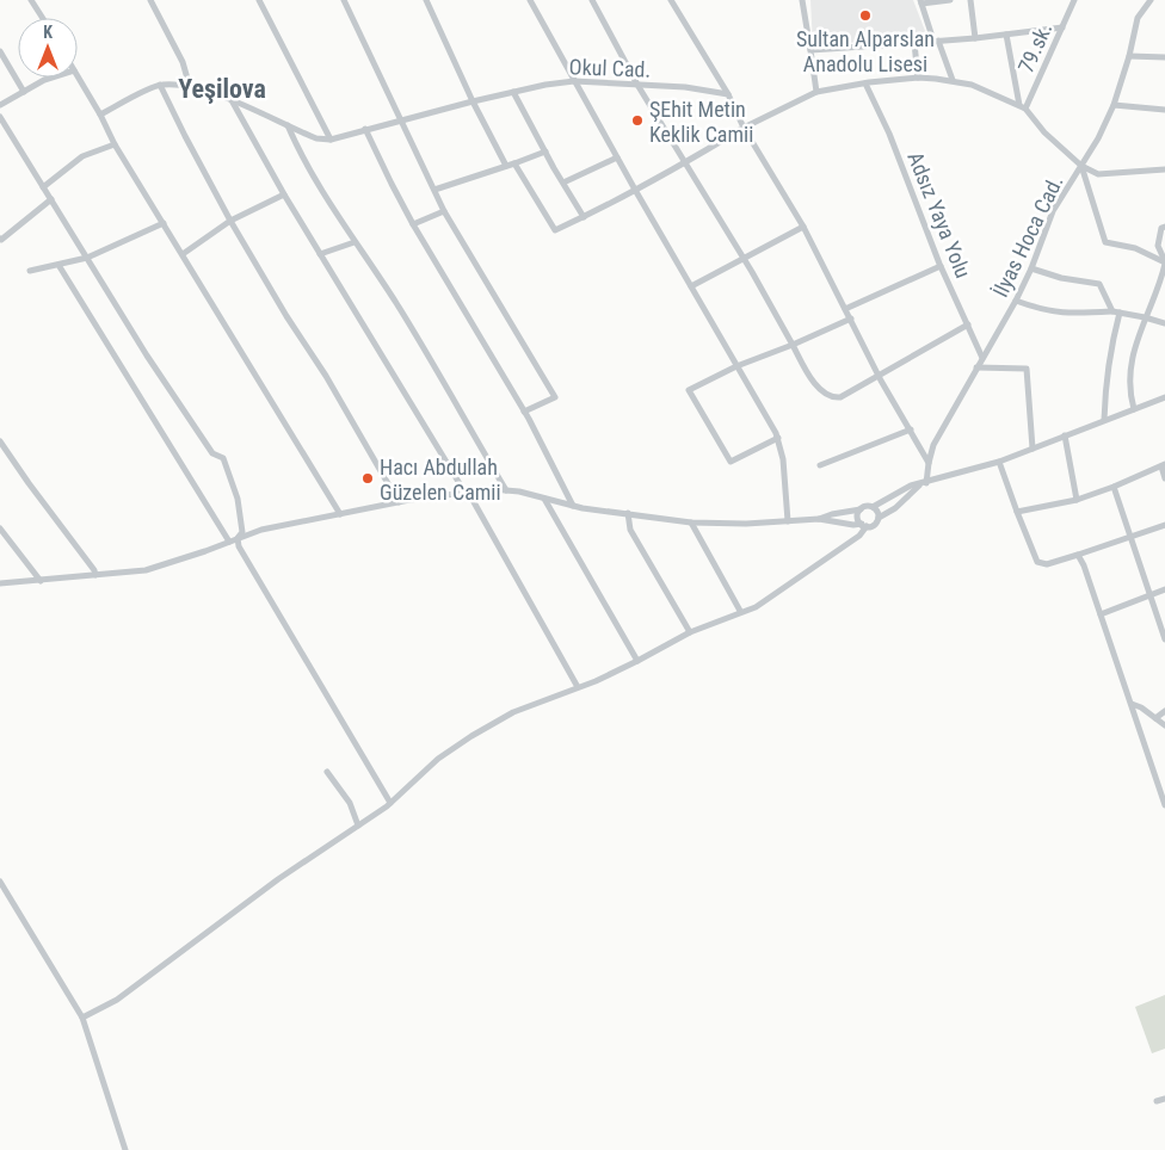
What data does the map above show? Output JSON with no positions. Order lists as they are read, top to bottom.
{
  "streets": {
    "street": [
      "79.sk.",
      "Okul Cad.",
      "Adsız Yaya Yolu",
      "İlyas Hoca Cad."
    ]
  },
  "crossings": [
    ["Adsız Yaya Yolu", "İlyas Hoca Cad."]
  ],
  "districts": ["Yeşilova"],
  "places": ["Sultan Alparslan Anadolu Lisesi", "ŞEhit Metin Keklik Camii", "Hacı Abdullah Güzelen Camii"],
  "north": "top"
}
